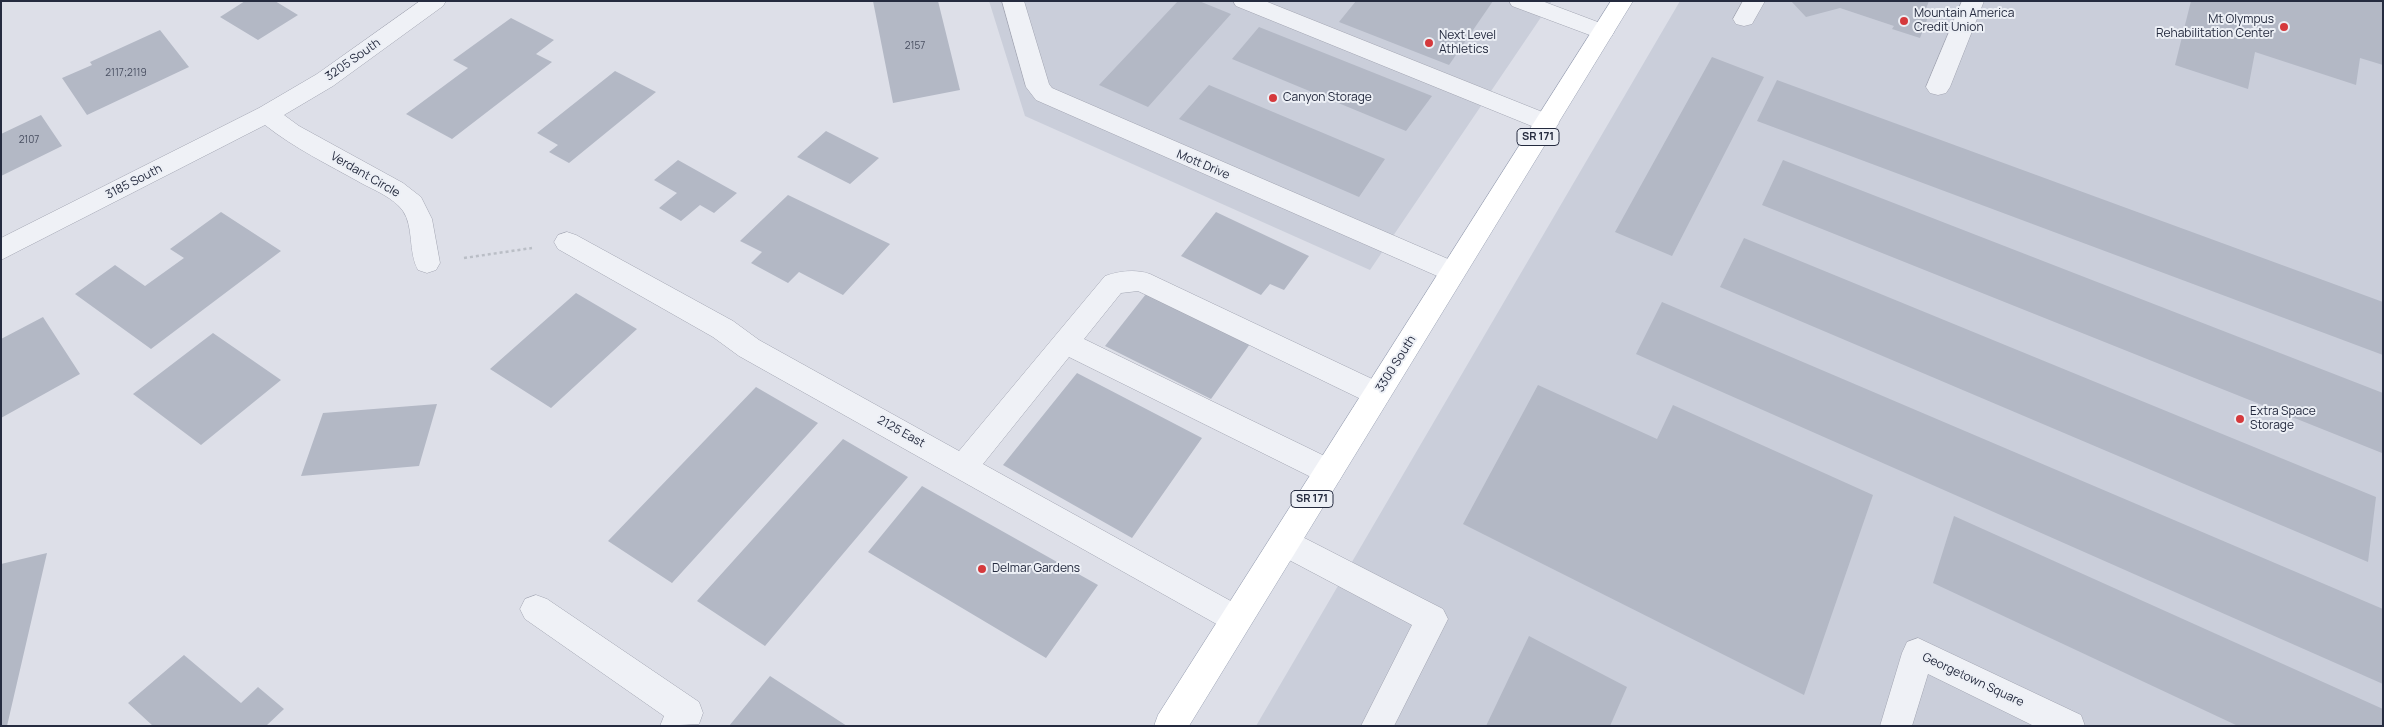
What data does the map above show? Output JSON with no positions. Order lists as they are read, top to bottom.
{
  "streets": {
    "main road": ["SR 171", "3300 South"],
    "street": [
      "3205 South",
      "Mott Drive",
      "Verdant Circle",
      "3185 South",
      "2125 East",
      "Georgetown Square"
    ]
  },
  "crossings": [
    ["3205 South", "Verdant Circle"],
    ["3205 South", "3185 South"],
    ["Mott Drive", "3300 South"],
    ["Verdant Circle", "3185 South"],
    ["3300 South", "2125 East"]
  ],
  "places": [
    "Mountain America Credit Union",
    "Mt Olympus Rehabilitation Center",
    "Next Level Athletics",
    "Canyon Storage",
    "Extra Space Storage",
    "Delmar Gardens"
  ],
  "house_numbers": ["2157", "2117;2119", "2107"]
}
